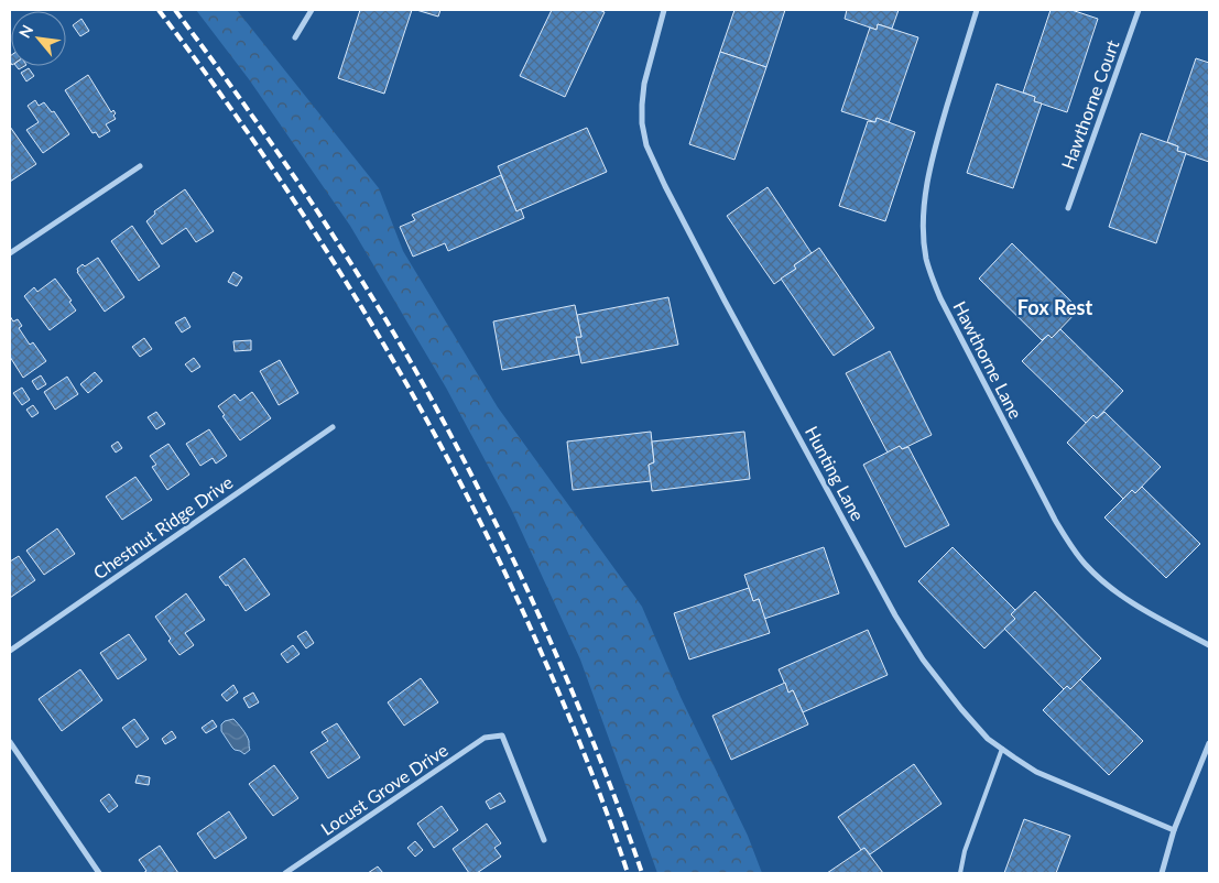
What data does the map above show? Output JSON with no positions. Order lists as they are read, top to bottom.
{
  "streets": {
    "street": [
      "Hawthorne Court",
      "Hawthorne Lane",
      "Hunting Lane",
      "Chestnut Ridge Drive",
      "Locust Grove Drive"
    ]
  },
  "districts": ["Fox Rest"],
  "north": "top left"
}
